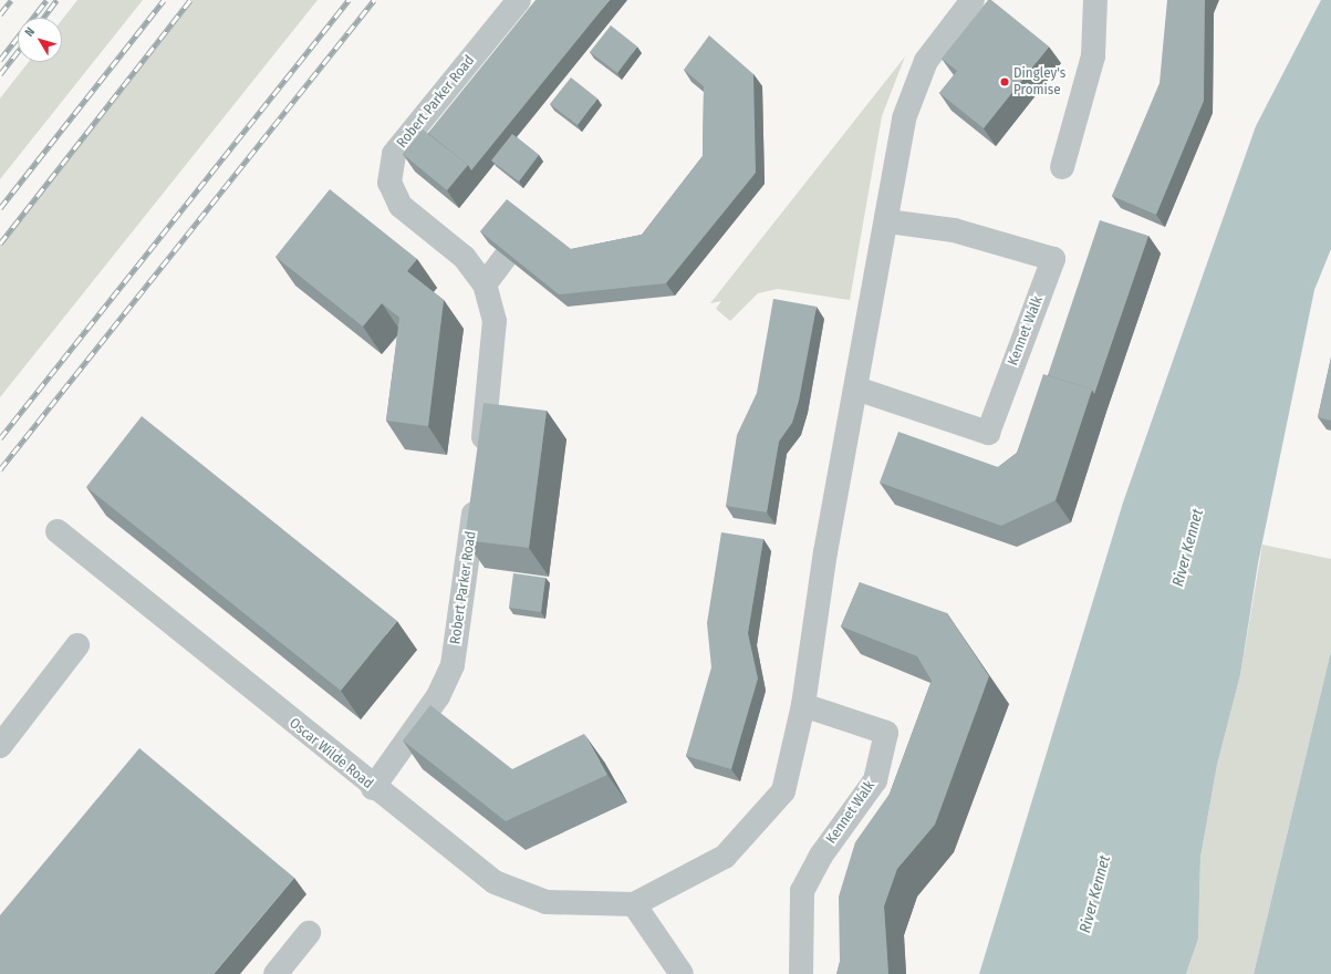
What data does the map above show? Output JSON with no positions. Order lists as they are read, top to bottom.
{
  "streets": {
    "street": ["Robert Parker Road", "Kennet Walk", "Oscar Wilde Road"]
  },
  "crossings": [
    ["Robert Parker Road", "Oscar Wilde Road"]
  ],
  "water": ["River Kennet"],
  "places": ["Dingley's Promise"],
  "north": "top left"
}
